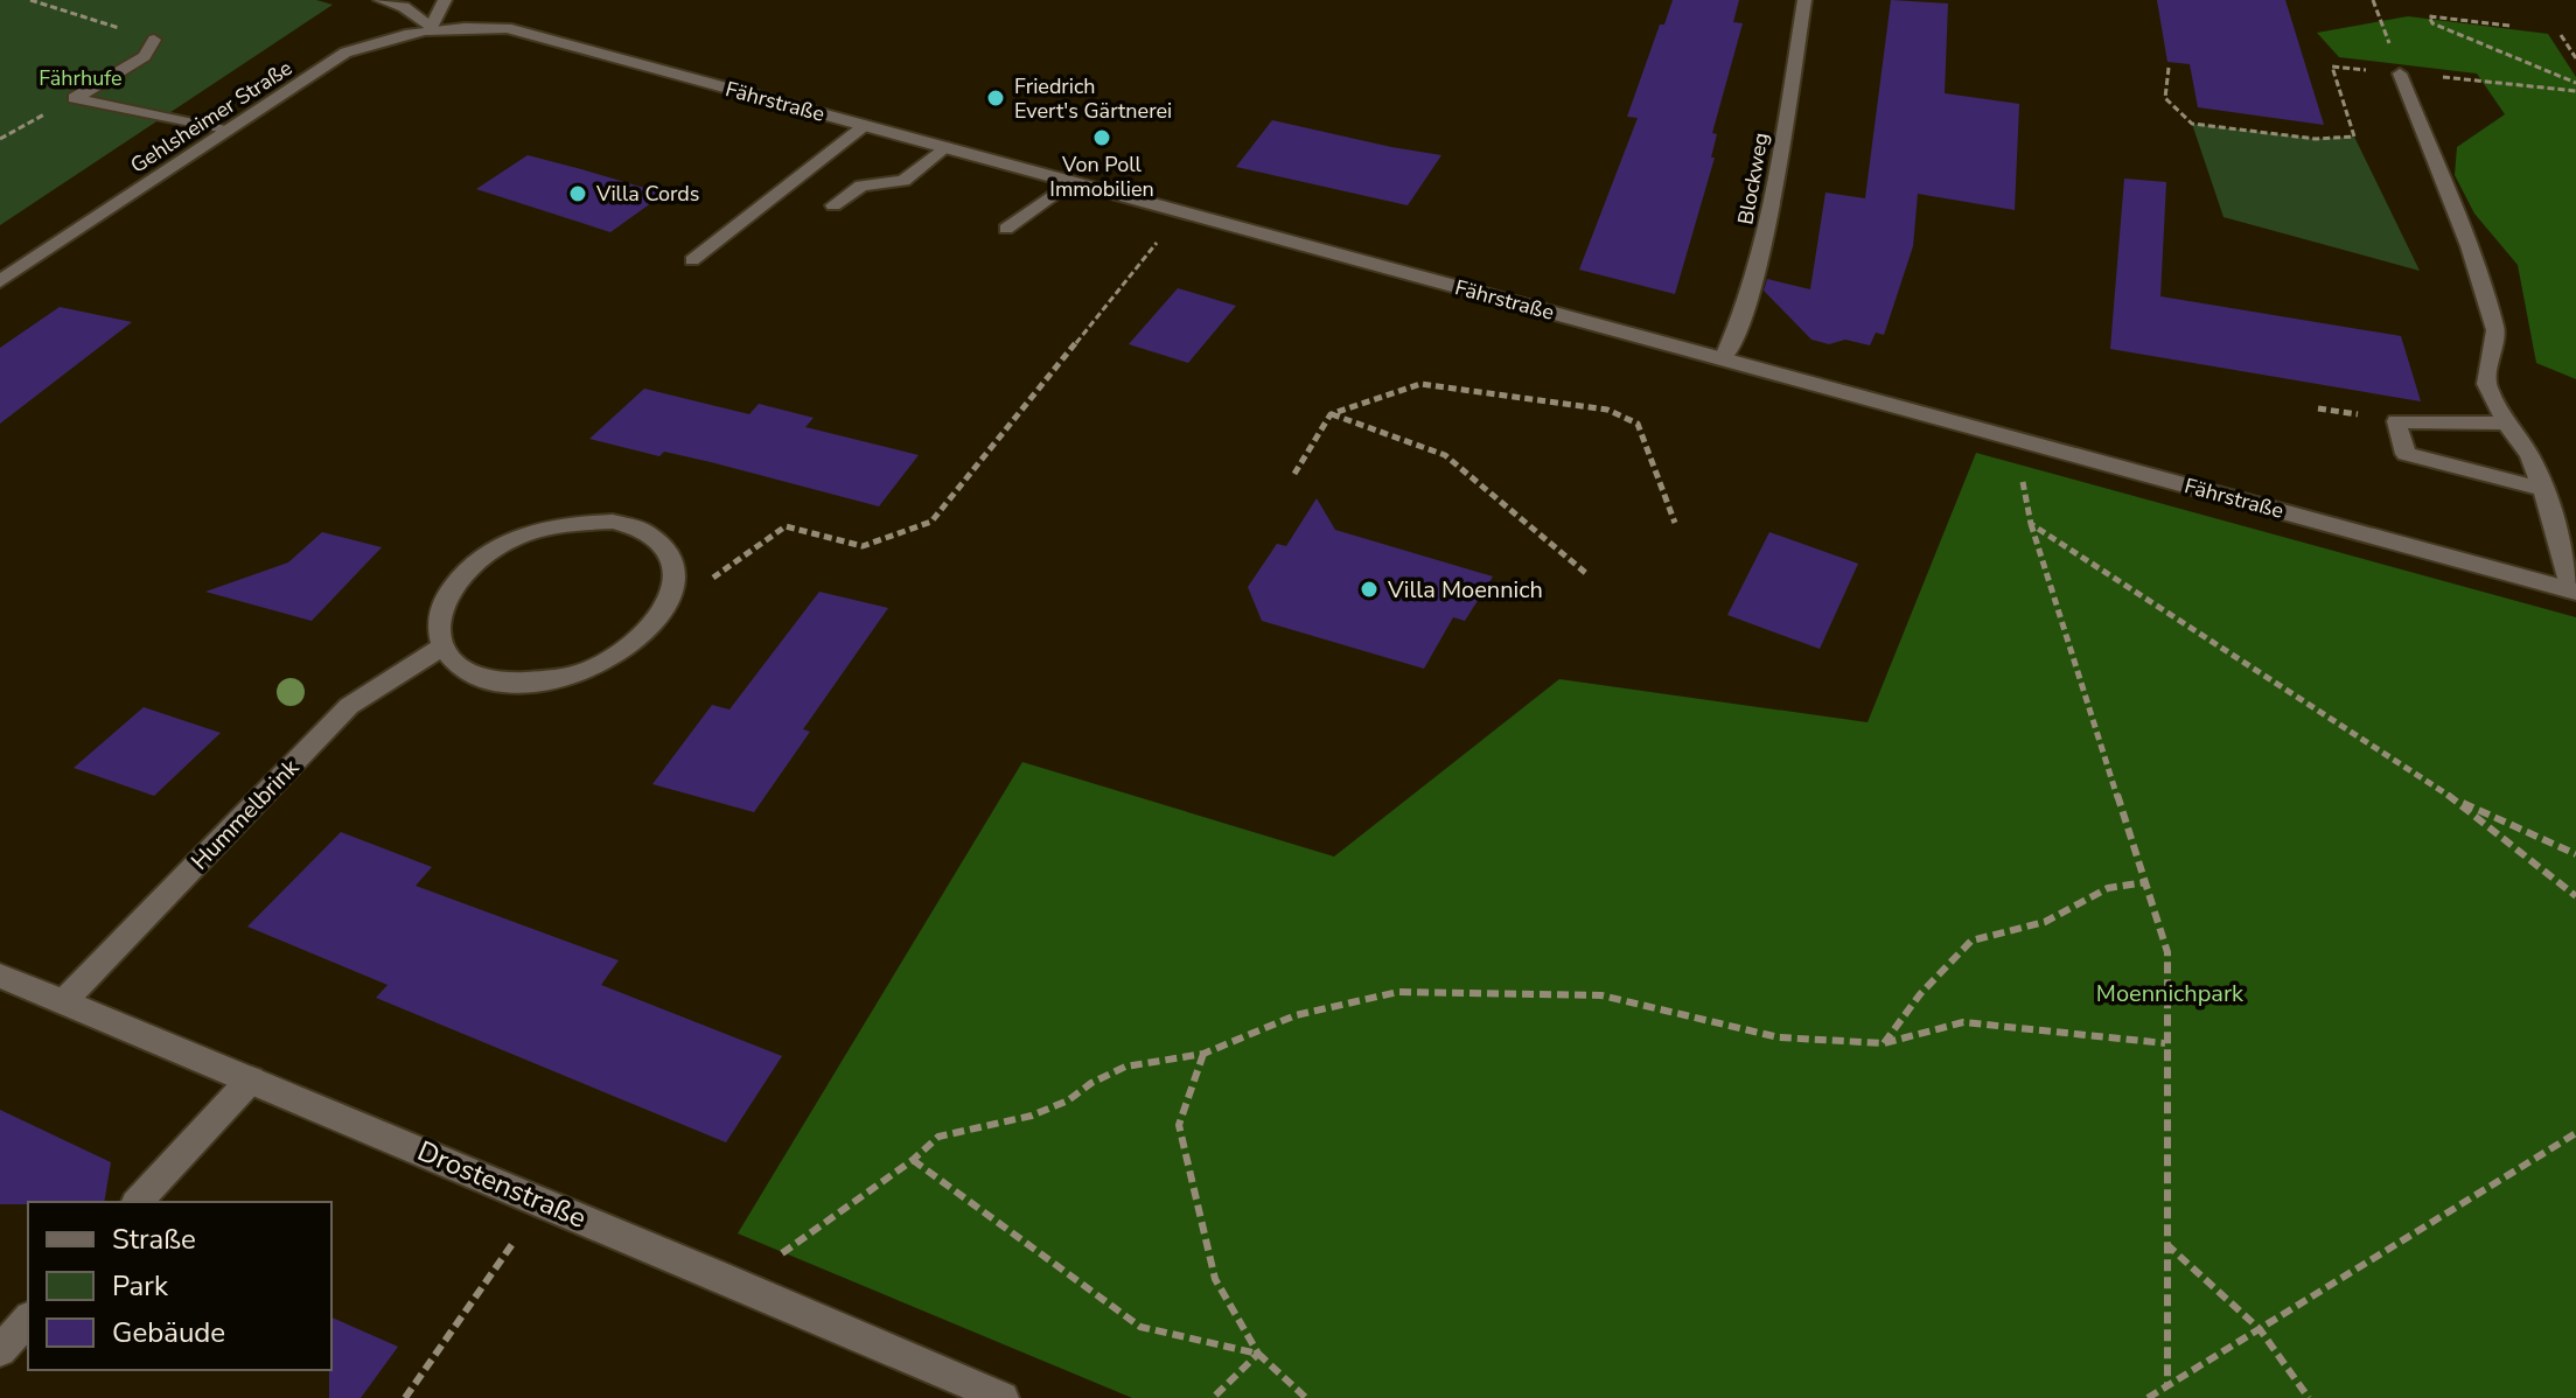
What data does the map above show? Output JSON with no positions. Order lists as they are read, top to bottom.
{
  "streets": {
    "street": [
      "Fährstraße",
      "Gehlsheimer Straße",
      "Blockweg",
      "Hummelbrink",
      "Drostenstraße"
    ]
  },
  "crossings": [
    ["Fährstraße", "Gehlsheimer Straße"],
    ["Fährstraße", "Blockweg"],
    ["Hummelbrink", "Drostenstraße"]
  ],
  "parks": ["Fährhufe", "Moennichpark"],
  "places": [
    "Friedrich Evert's Gärtnerei",
    "Von Poll Immobilien",
    "Villa Cords",
    "Villa Moennich"
  ],
  "legend": ["Straße", "Park", "Gebäude"]
}
